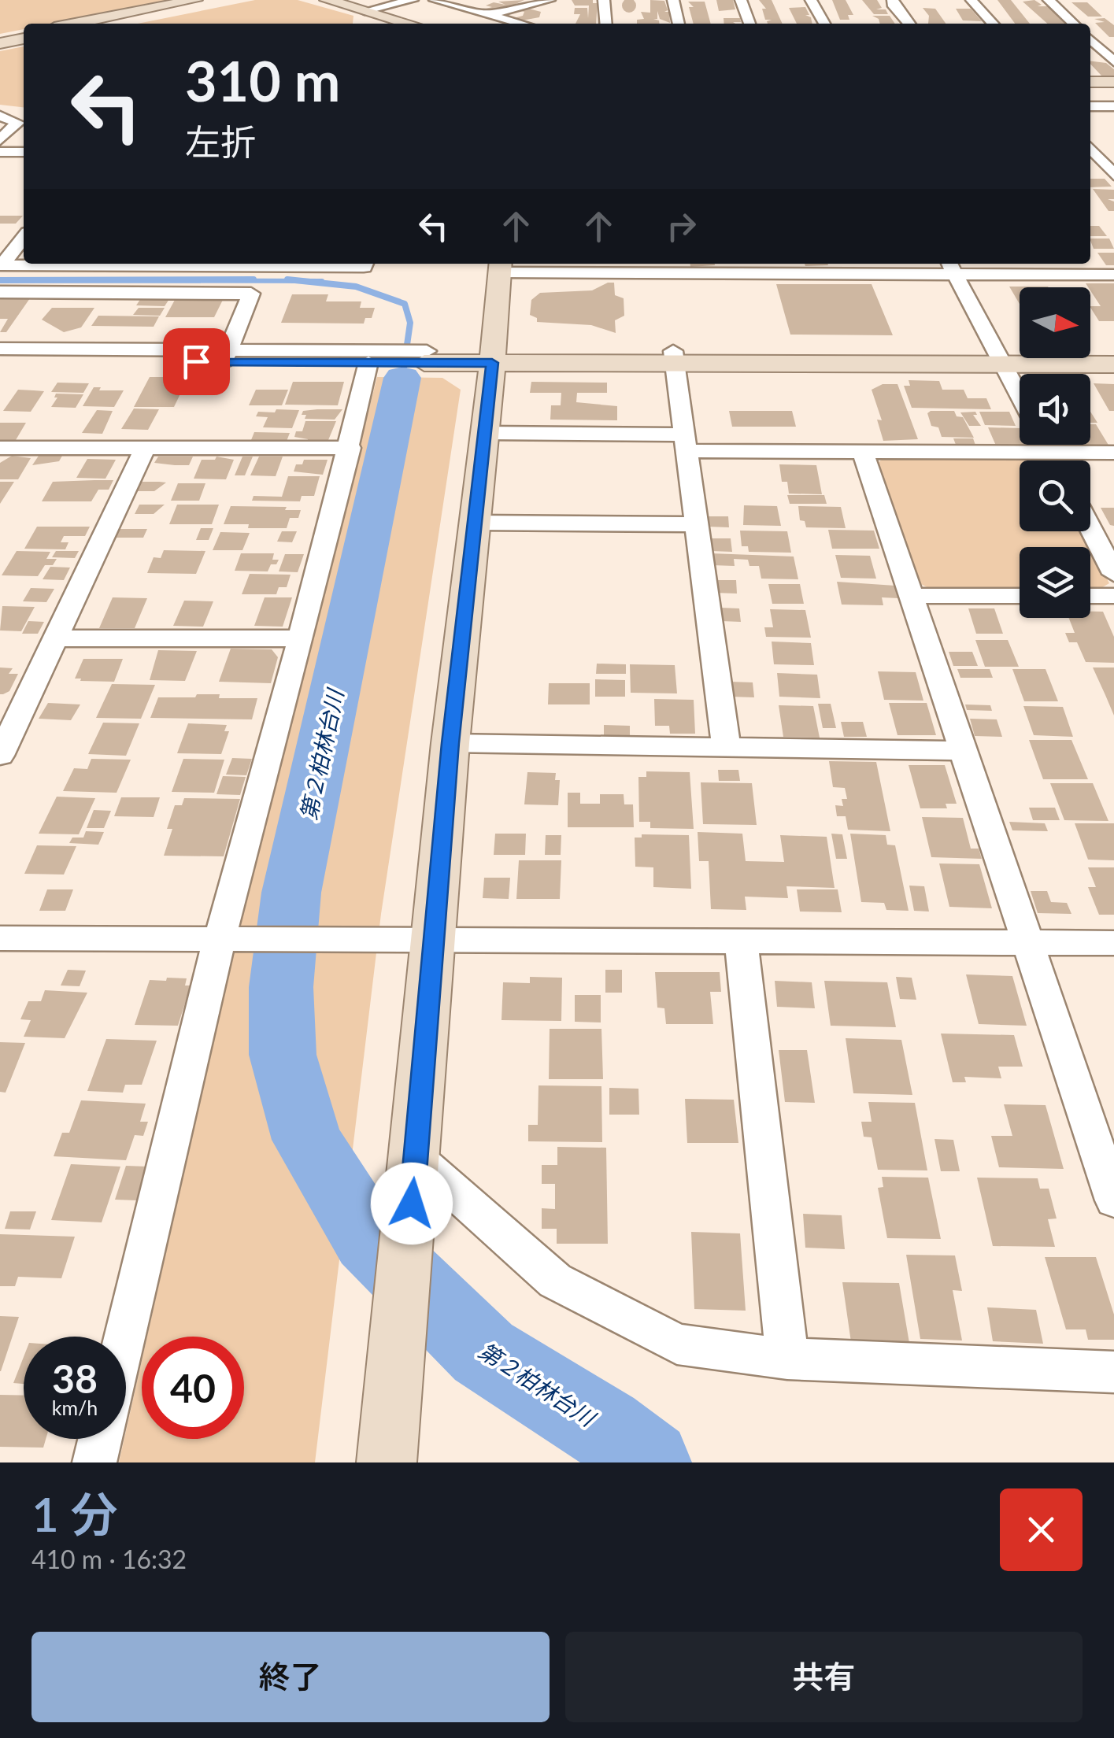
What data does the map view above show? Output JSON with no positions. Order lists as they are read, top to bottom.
{
  "water": ["第２柏林台川"],
  "north": "right",
  "page": {
    "turn": ["310 m", "左折"],
    "speed": "38 km/h",
    "limit": "40",
    "heading": ["1 分", "410 m · 16:32"],
    "buttons": ["終了", "共有"]
  }
}
